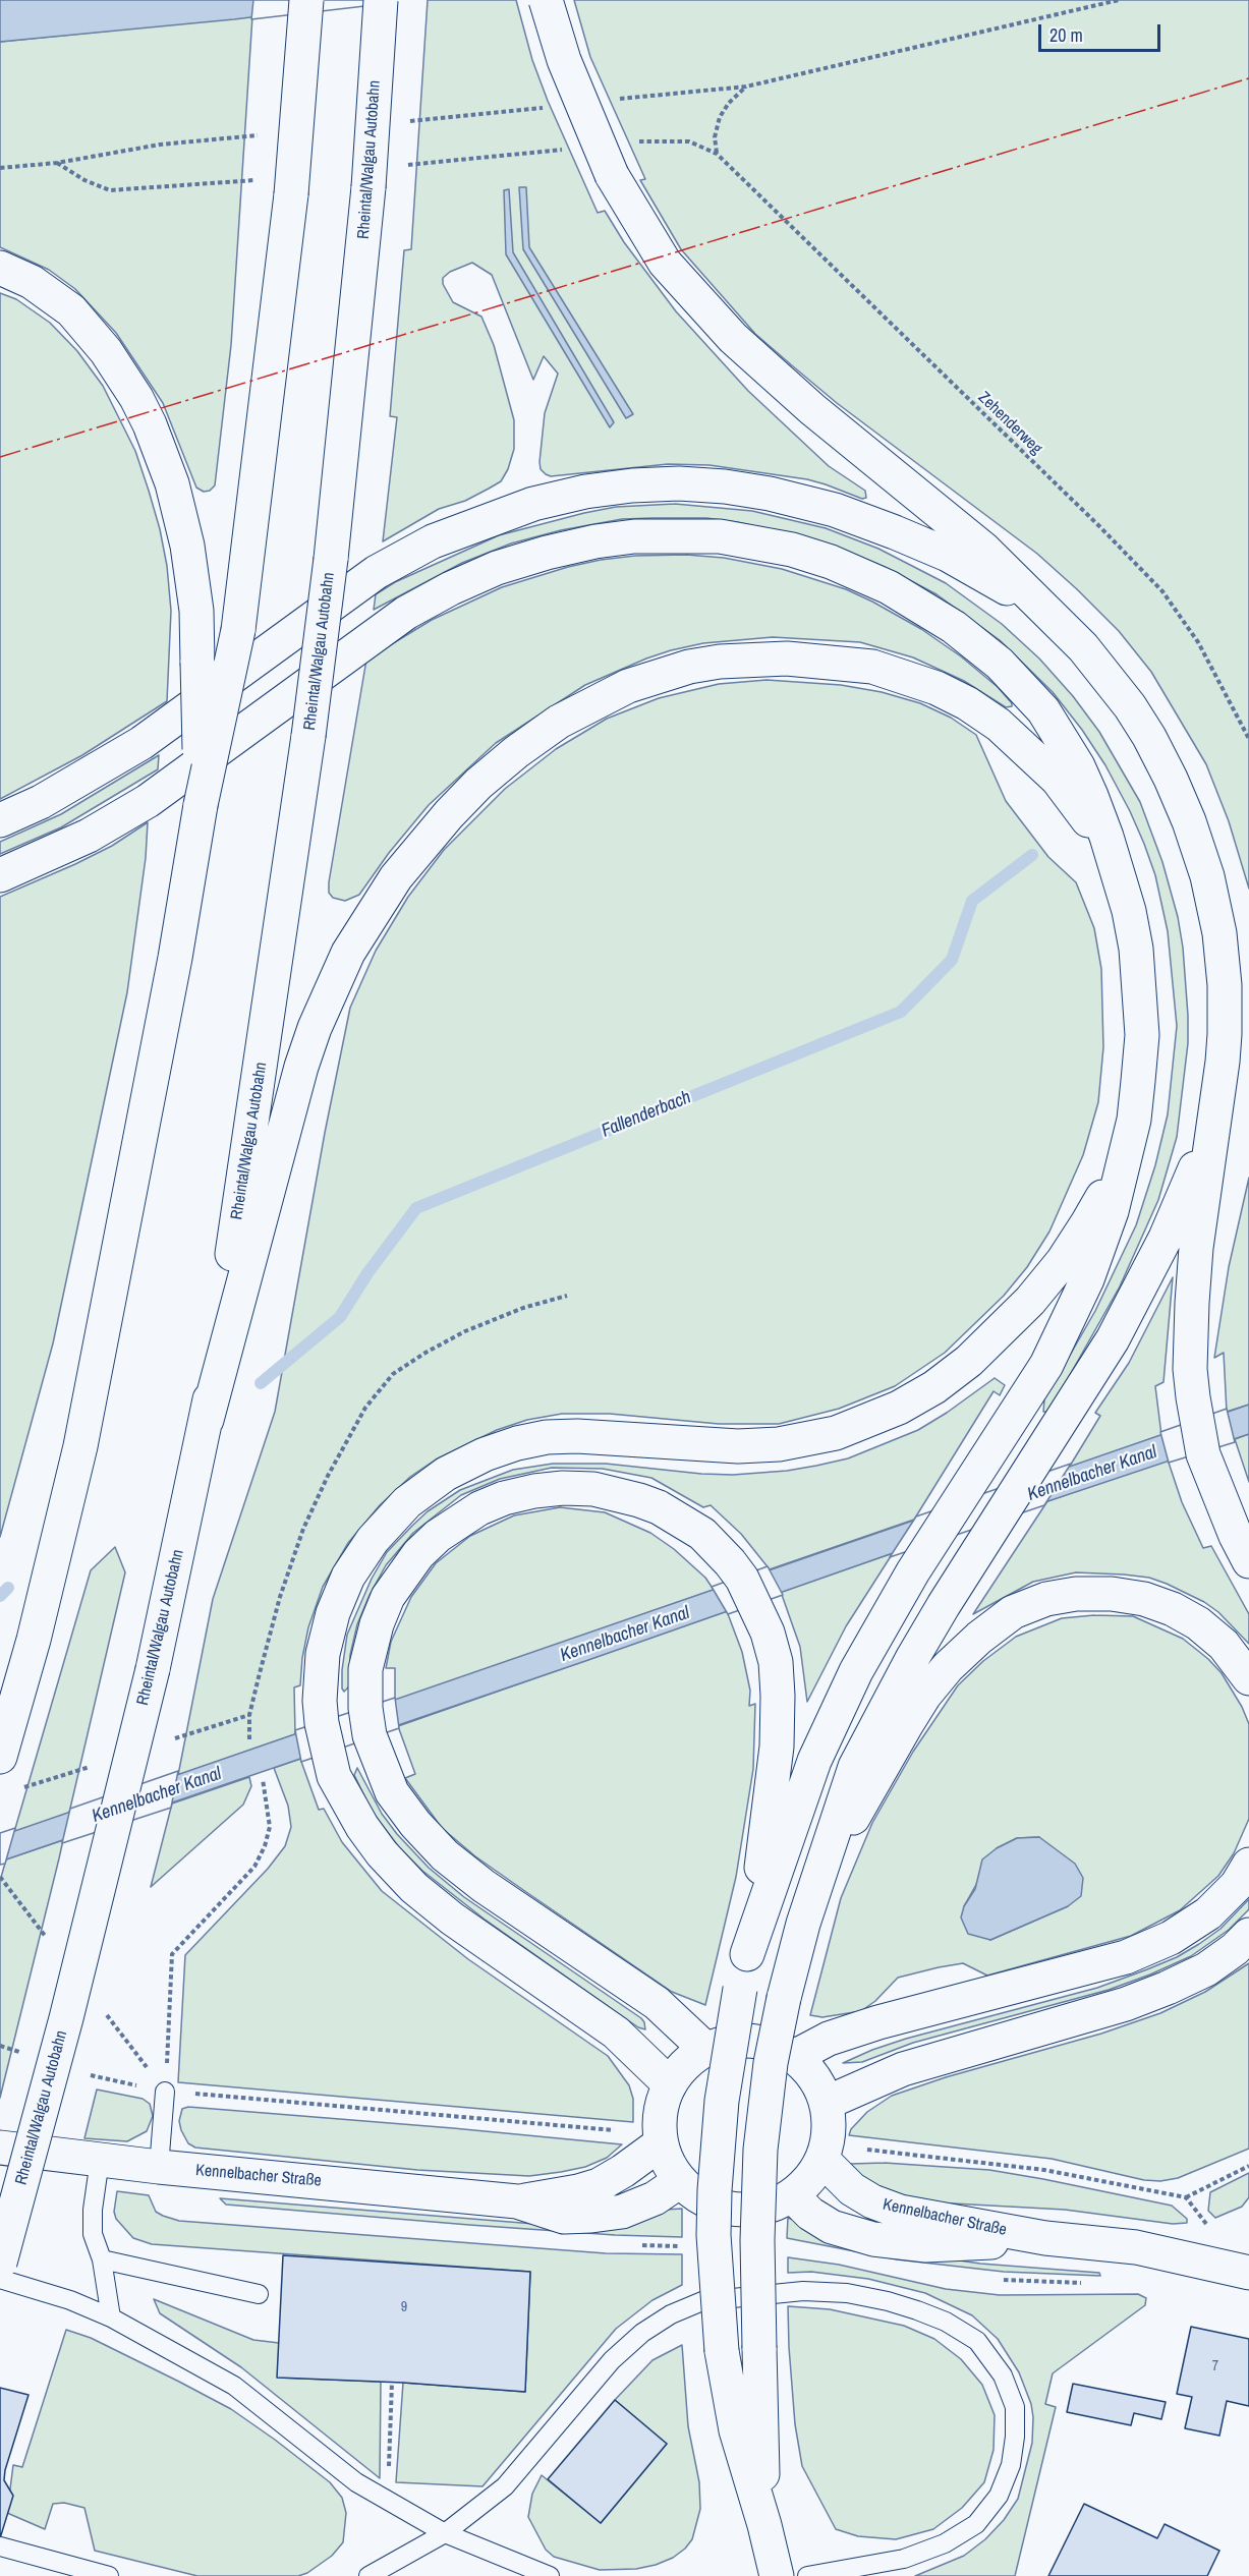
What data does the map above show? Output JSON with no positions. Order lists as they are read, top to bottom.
{
  "streets": {
    "main road": ["Rheintal/Walgau Autobahn", "Kennelbacher Straße"],
    "path": ["Zehenderweg"]
  },
  "water": ["Fallenderbach", "Kennelbacher Kanal"],
  "house_numbers": ["9", "7"],
  "scale_bar": "20 m"
}
